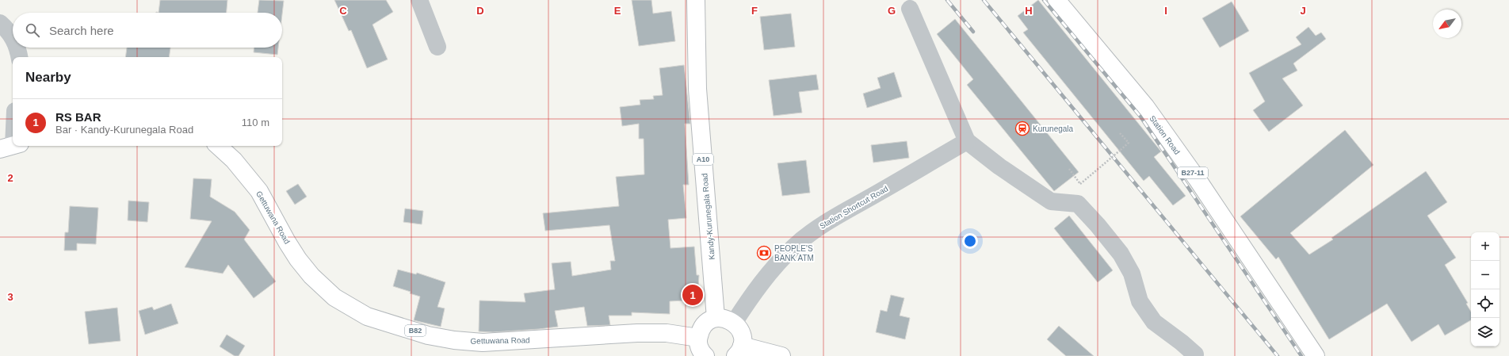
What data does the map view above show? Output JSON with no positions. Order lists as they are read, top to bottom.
{
  "streets": {
    "main road": [
      "Station Road",
      "A10",
      "B27-11",
      "Kandy-Kurunegala Road",
      "Gettuwana Road",
      "B82"
    ],
    "street": ["Station Shortcut Road"]
  },
  "places": {
    "station": ["Kurunegala"],
    "bank": ["PEOPLE'S BANK ATM"]
  },
  "north": "bottom left",
  "page": {
    "search": "Search here",
    "heading": "Nearby",
    "list": [
      {
        "mark": "1",
        "name": "RS BAR",
        "note": "Bar · Kandy-Kurunegala Road",
        "value": "110 m"
      }
    ],
    "map_buttons": ["+", "−"],
    "pins": "1"
  },
  "grid": {
    "columns": [
      "C",
      "D",
      "E",
      "F",
      "G",
      "H",
      "I",
      "J"
    ],
    "rows": ["2", "3"]
  }
}
